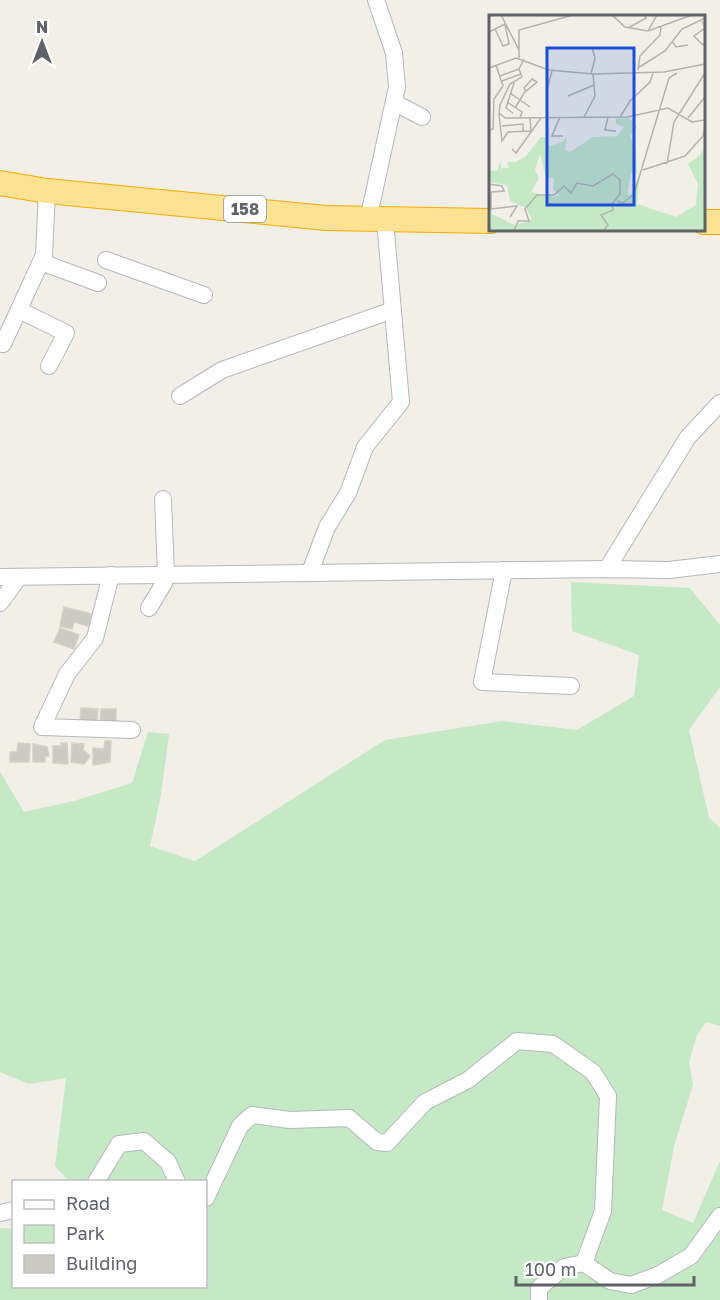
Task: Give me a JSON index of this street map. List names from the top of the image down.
{
  "streets": {
    "highway": ["158"]
  },
  "legend": ["Road", "Park", "Building"],
  "scale_bar": "100 m",
  "north": "top"
}
